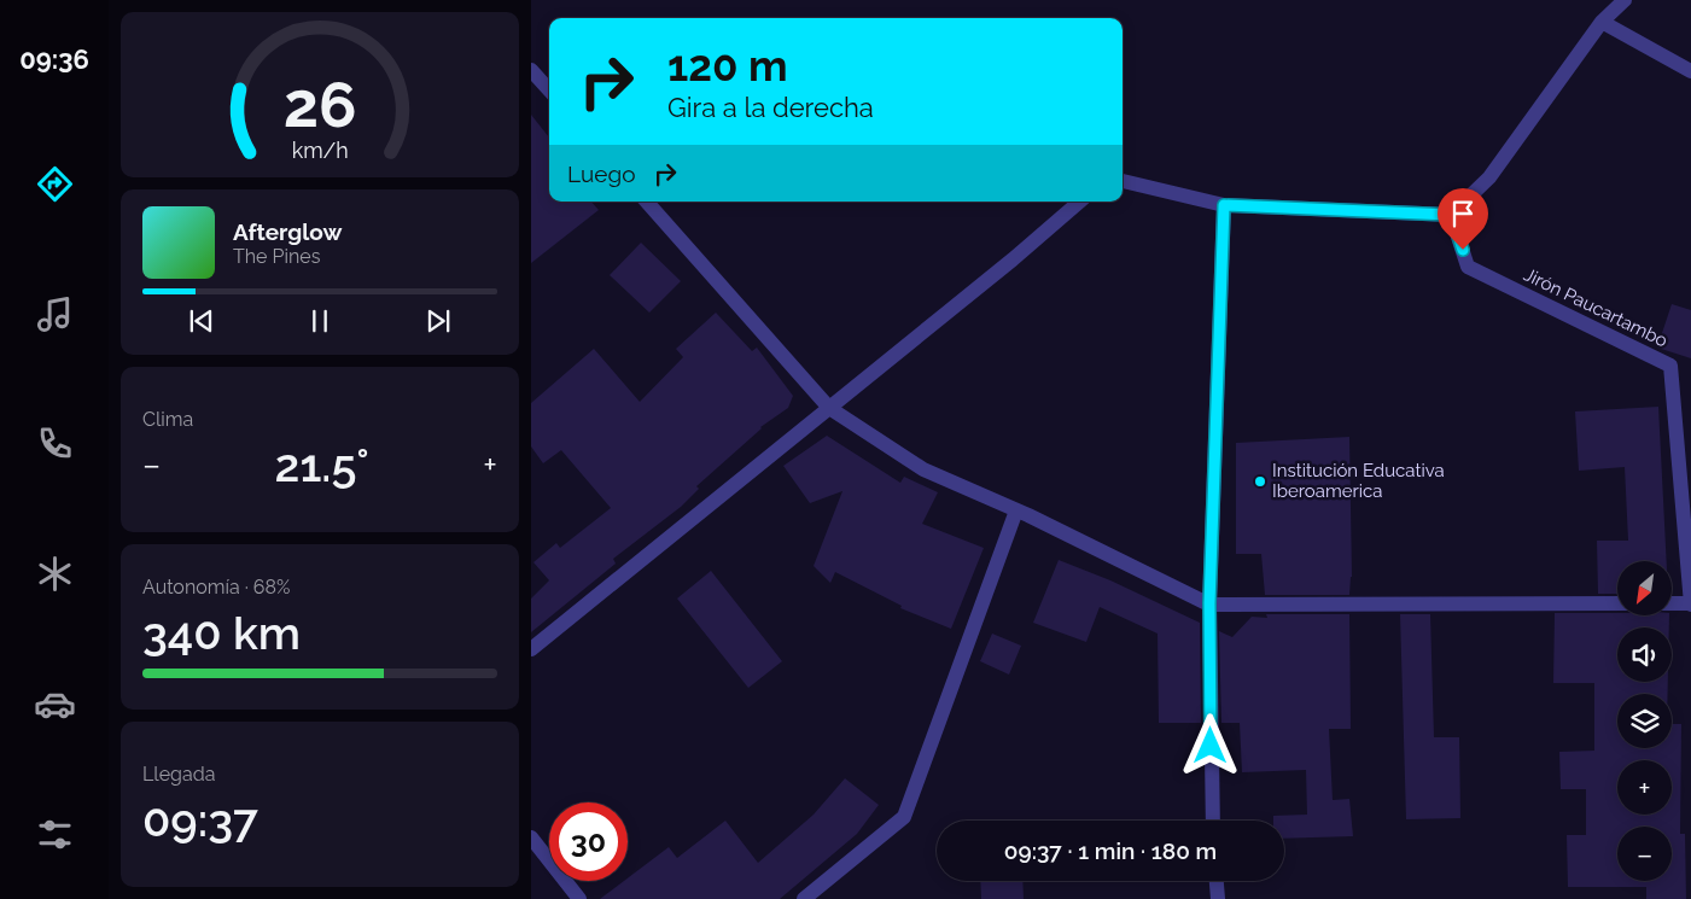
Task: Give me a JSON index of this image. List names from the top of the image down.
{
  "streets": {
    "street": ["Jirón Paucartambo"]
  },
  "places": ["Institución Educativa Iberoamerica"],
  "north": "bottom left",
  "page": {
    "tabs": "09:36",
    "turn": ["120 m", "Gira a la derecha"],
    "then": "Luego",
    "song": ["Afterglow", "The Pines"],
    "tile": [
      "Clima",
      ["Autonomía · 68%", "340 km"],
      ["Llegada", "09:37"]
    ],
    "heat": ["−", "21.5°", "+"],
    "map_buttons": ["+", "−"],
    "limit": "30",
    "trip": "09:37 · 1 min · 180 m",
    "gauge": ["26", "km/h"]
  }
}
